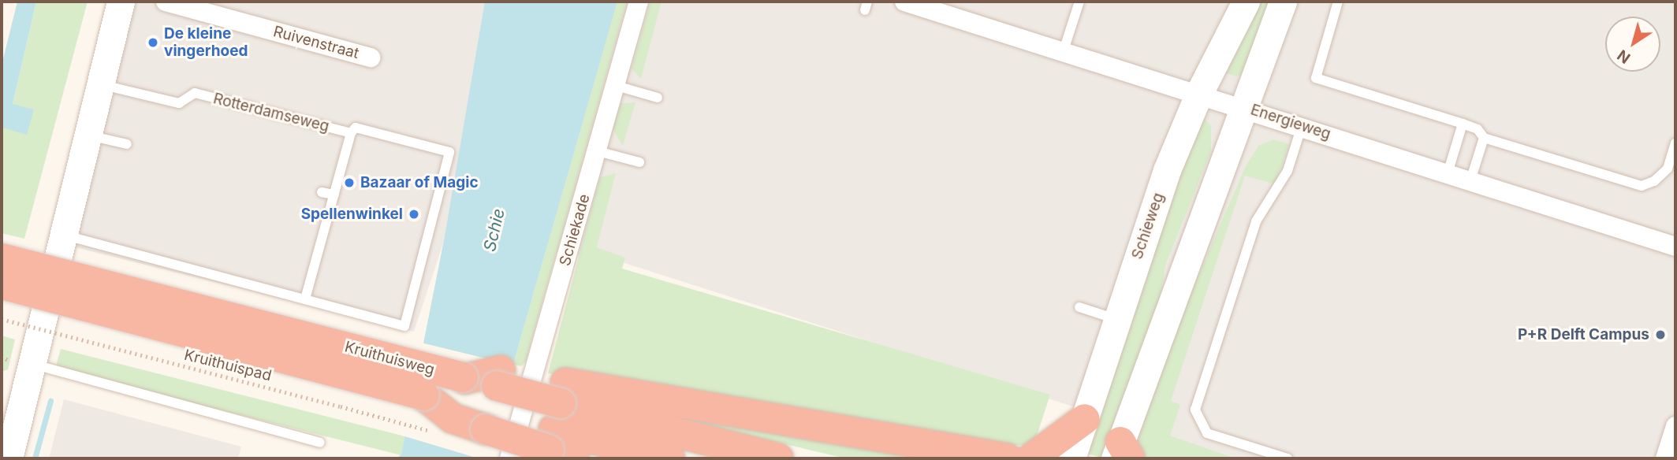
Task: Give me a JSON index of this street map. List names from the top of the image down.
{
  "streets": {
    "highway": ["Kruithuisweg"],
    "street": [
      "Ruivenstraat",
      "Energieweg",
      "Schieweg",
      "Schiekade"
    ],
    "lane": ["Rotterdamseweg"],
    "path": ["Kruithuispad"]
  },
  "crossings": [
    ["Energieweg", "Schieweg"]
  ],
  "water": ["Schie"],
  "places": [
    "De kleine vingerhoed",
    "Bazaar of Magic",
    "Spellenwinkel",
    "P+R Delft Campus"
  ],
  "north": "bottom left"
}
